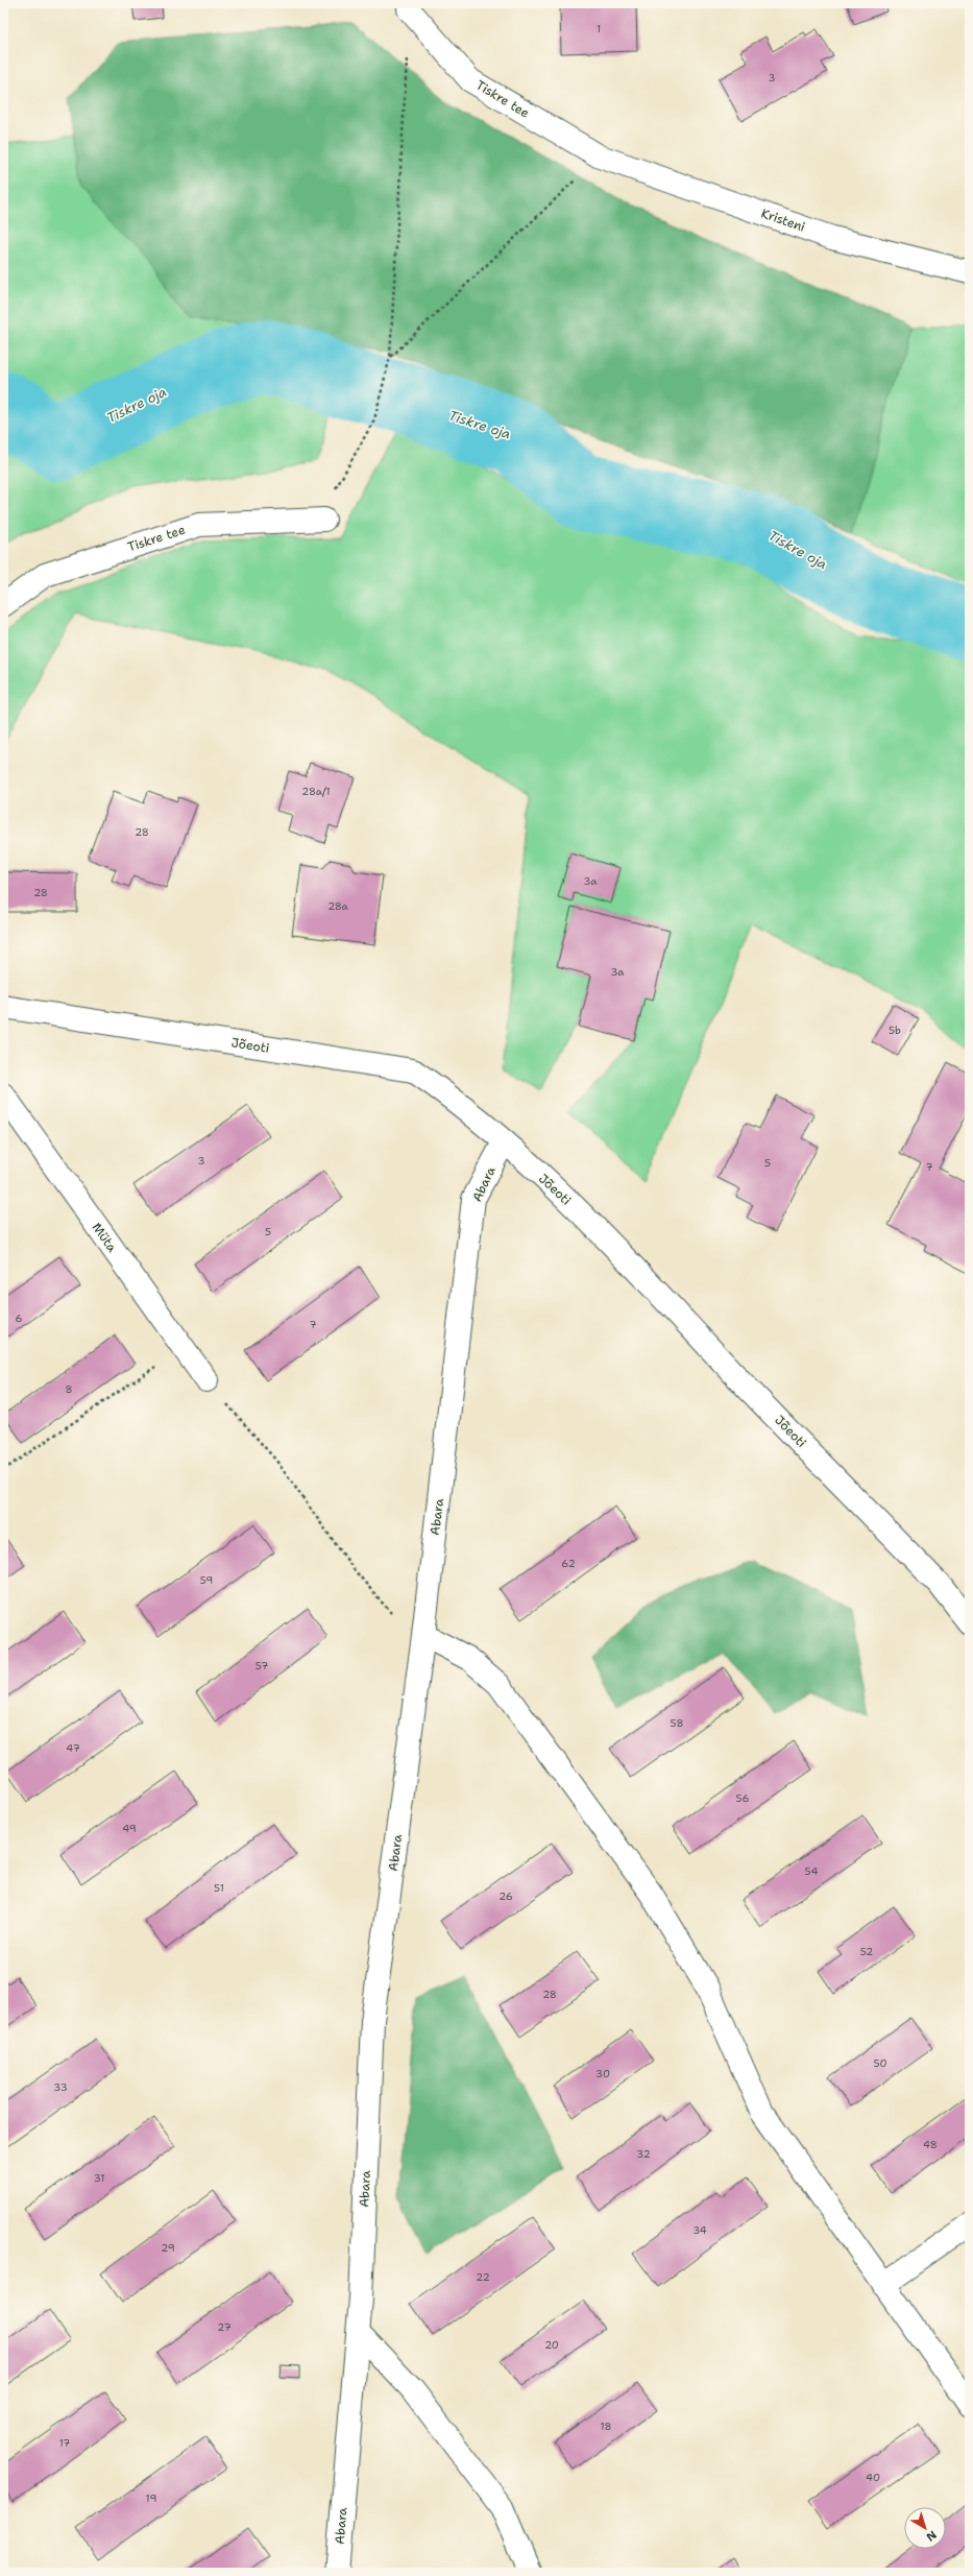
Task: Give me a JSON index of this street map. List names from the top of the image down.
{
  "streets": {
    "street": [
      "Tiskre tee",
      "Kristeni",
      "Jõeoti",
      "Abara",
      "Müta"
    ]
  },
  "crossings": [
    ["Tiskre tee", "Kristeni"],
    ["Jõeoti", "Abara"]
  ],
  "water": ["Tiskre oja"],
  "house_numbers": [
    "1",
    "3",
    "28a/1",
    "28",
    "3a",
    "28",
    "28a",
    "3a",
    "5b",
    "3",
    "5",
    "7",
    "5",
    "6",
    "7",
    "8",
    "62",
    "59",
    "57",
    "58",
    "47",
    "56",
    "49",
    "54",
    "51",
    "26",
    "52",
    "28",
    "50",
    "30",
    "33",
    "48",
    "32",
    "31",
    "34",
    "29",
    "22",
    "27",
    "20",
    "18",
    "17",
    "40",
    "19"
  ],
  "north": "bottom right"
}
